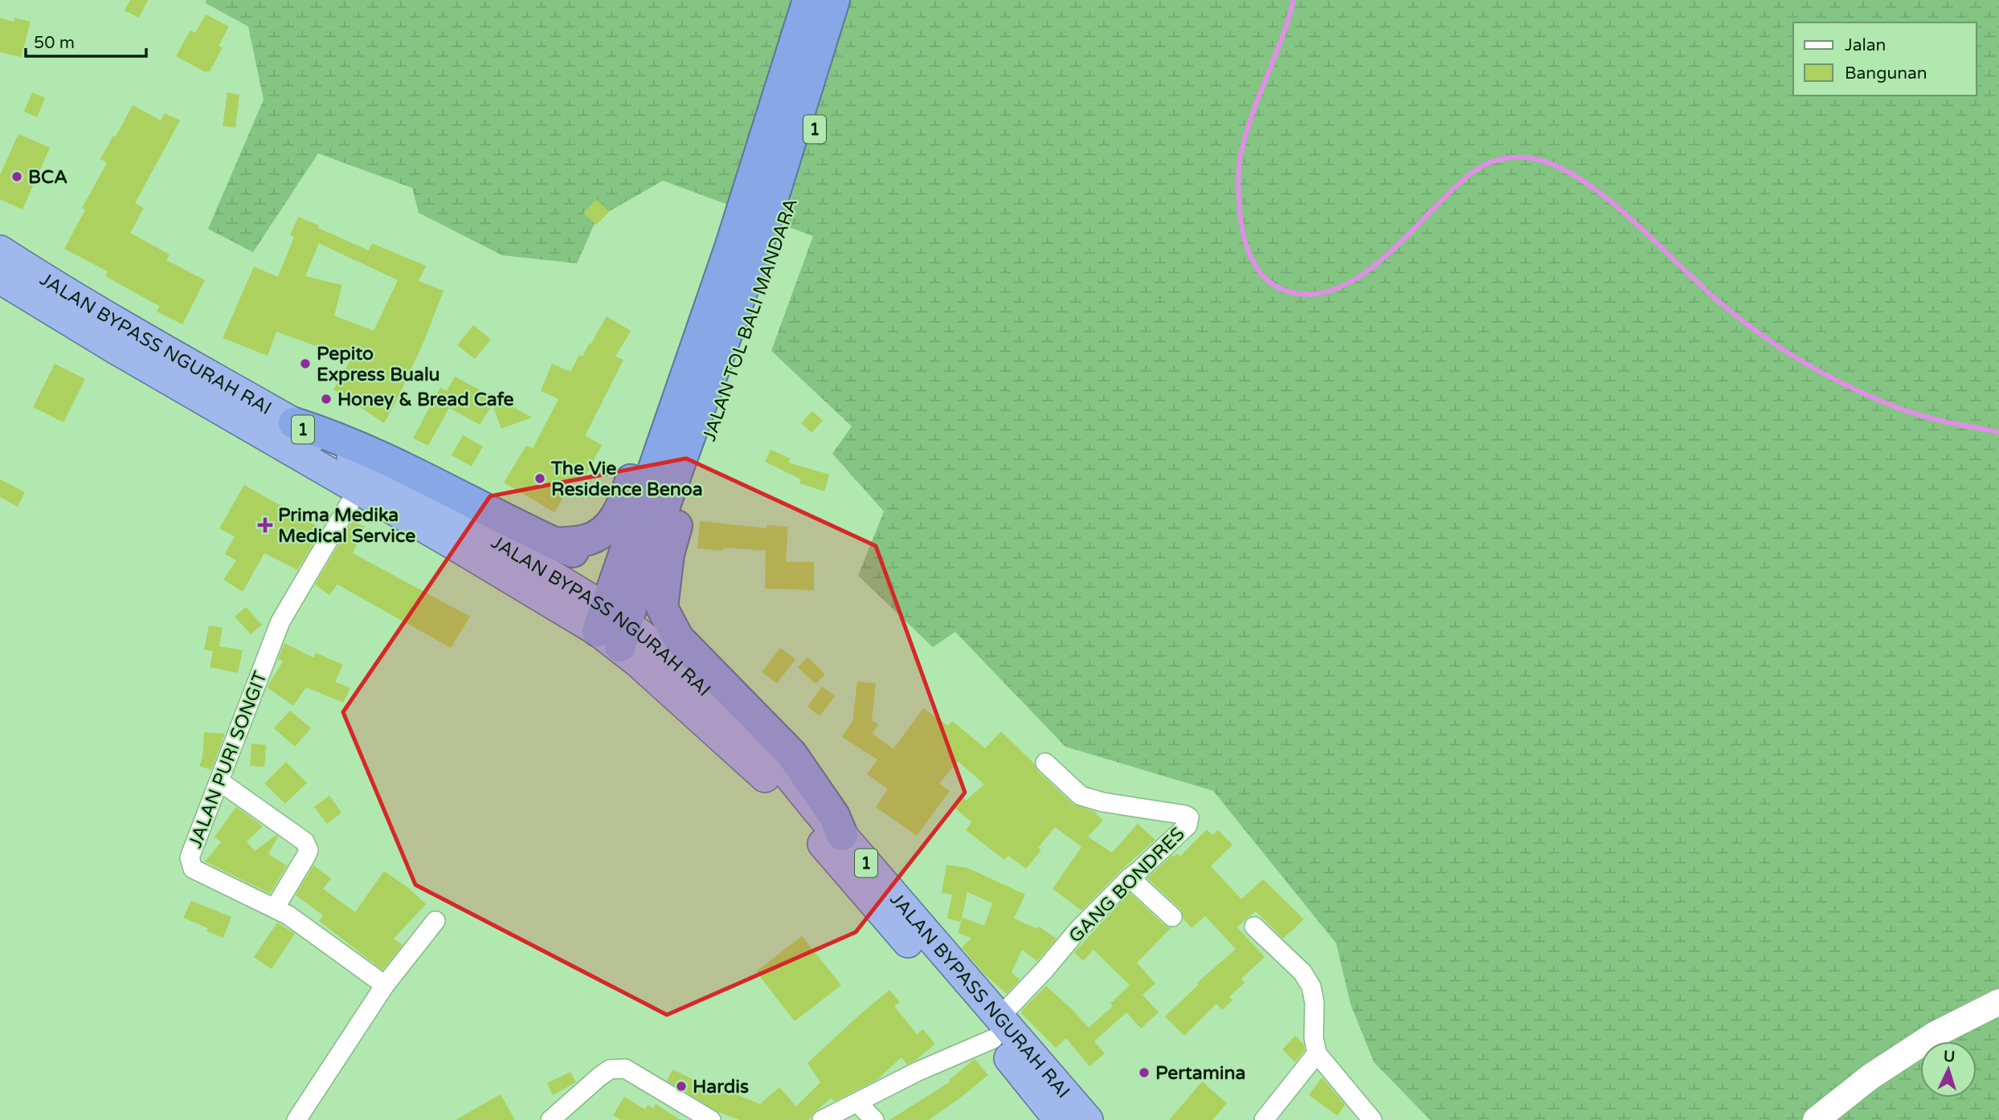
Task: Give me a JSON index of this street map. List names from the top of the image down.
{
  "streets": {
    "highway": ["1", "JALAN TOL BALI MANDARA", "JALAN BYPASS NGURAH RAI"],
    "street": ["JALAN PURI SONGIT", "GANG BONDRES"]
  },
  "crossings": [
    ["1", "JALAN TOL BALI MANDARA"],
    ["JALAN TOL BALI MANDARA", "JALAN BYPASS NGURAH RAI"],
    ["JALAN BYPASS NGURAH RAI", "JALAN PURI SONGIT"],
    ["JALAN BYPASS NGURAH RAI", "GANG BONDRES"]
  ],
  "places": {
    "other": [
      "BCA",
      "Pepito Express Bualu",
      "Honey & Bread Cafe",
      "The Vie Residence Benoa",
      "Pertamina",
      "Hardis"
    ],
    "health": ["Prima Medika Medical Service"]
  },
  "legend": ["Jalan", "Bangunan"],
  "scale_bar": "50 m",
  "north": "top"
}
